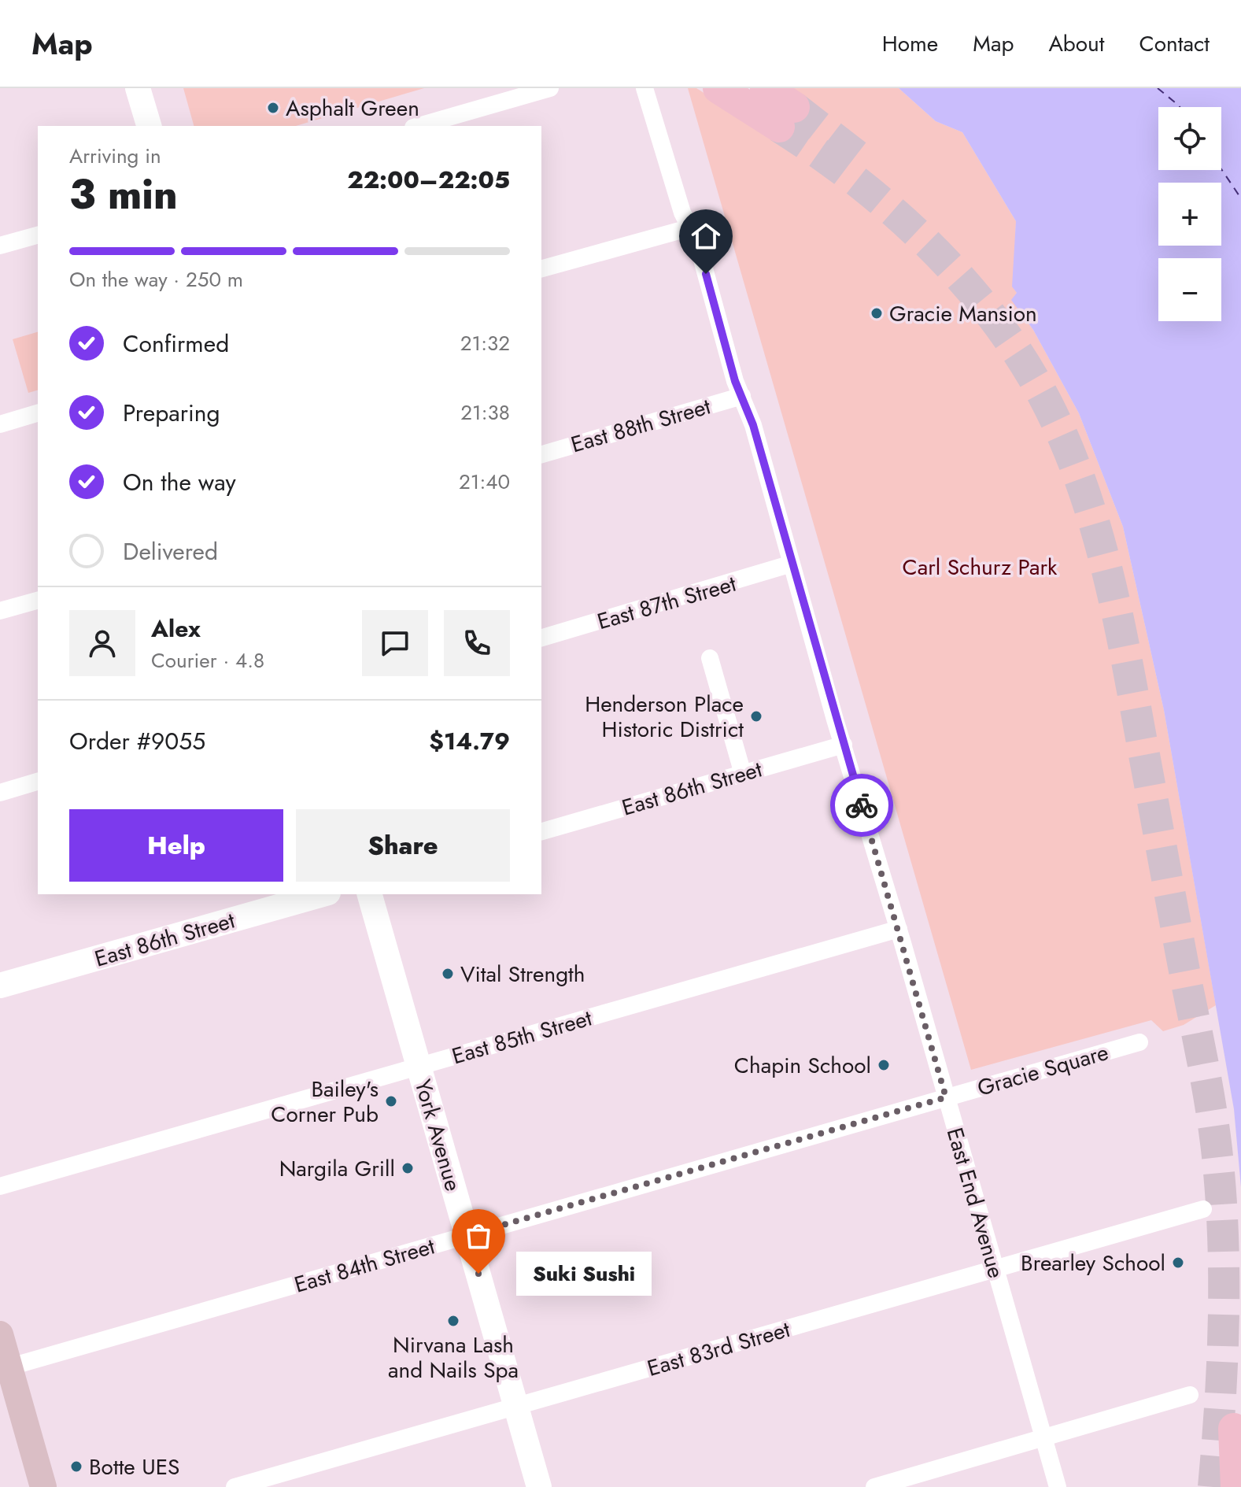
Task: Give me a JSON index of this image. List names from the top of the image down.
{
  "streets": {
    "main road": ["East 86th Street", "York Avenue"],
    "street": [
      "East 88th Street",
      "East 87th Street",
      "East 85th Street",
      "Gracie Square",
      "East End Avenue",
      "East 84th Street",
      "East 83rd Street"
    ]
  },
  "crossings": [
    ["East 88th Street", "East End Avenue"],
    ["East 87th Street", "East End Avenue"],
    ["East 86th Street", "East End Avenue"],
    ["East 85th Street", "York Avenue"],
    ["East 85th Street", "East End Avenue"],
    ["Gracie Square", "East End Avenue"],
    ["Gracie Square", "East 84th Street"],
    ["York Avenue", "East 84th Street"],
    ["York Avenue", "East 83rd Street"],
    ["East End Avenue", "East 84th Street"],
    ["East End Avenue", "East 83rd Street"]
  ],
  "parks": ["Carl Schurz Park"],
  "places": [
    "Asphalt Green",
    "Gracie Mansion",
    "Henderson Place Historic District",
    "Vital Strength",
    "Chapin School",
    "Bailey's Corner Pub",
    "Nargila Grill",
    "Brearley School",
    "Suki Sushi",
    "Nirvana Lash and Nails Spa",
    "Botte UES"
  ],
  "page": {
    "header": "Map",
    "nav": [
      "Home",
      "Map",
      "About",
      "Contact"
    ],
    "map_buttons": ["+", "−"],
    "heading": ["3 min", "Arriving in", "22:00–22:05"],
    "panel": [
      "Alex",
      "Courier · 4.8",
      "Order #9055",
      "$14.79"
    ],
    "bar": "On the way · 250 m",
    "list": [
      ["Confirmed", "21:32"],
      ["Preparing", "21:38"],
      ["On the way", "21:40"],
      "Delivered"
    ],
    "buttons": ["Help", "Share"],
    "bubble": "Suki Sushi"
  }
}
